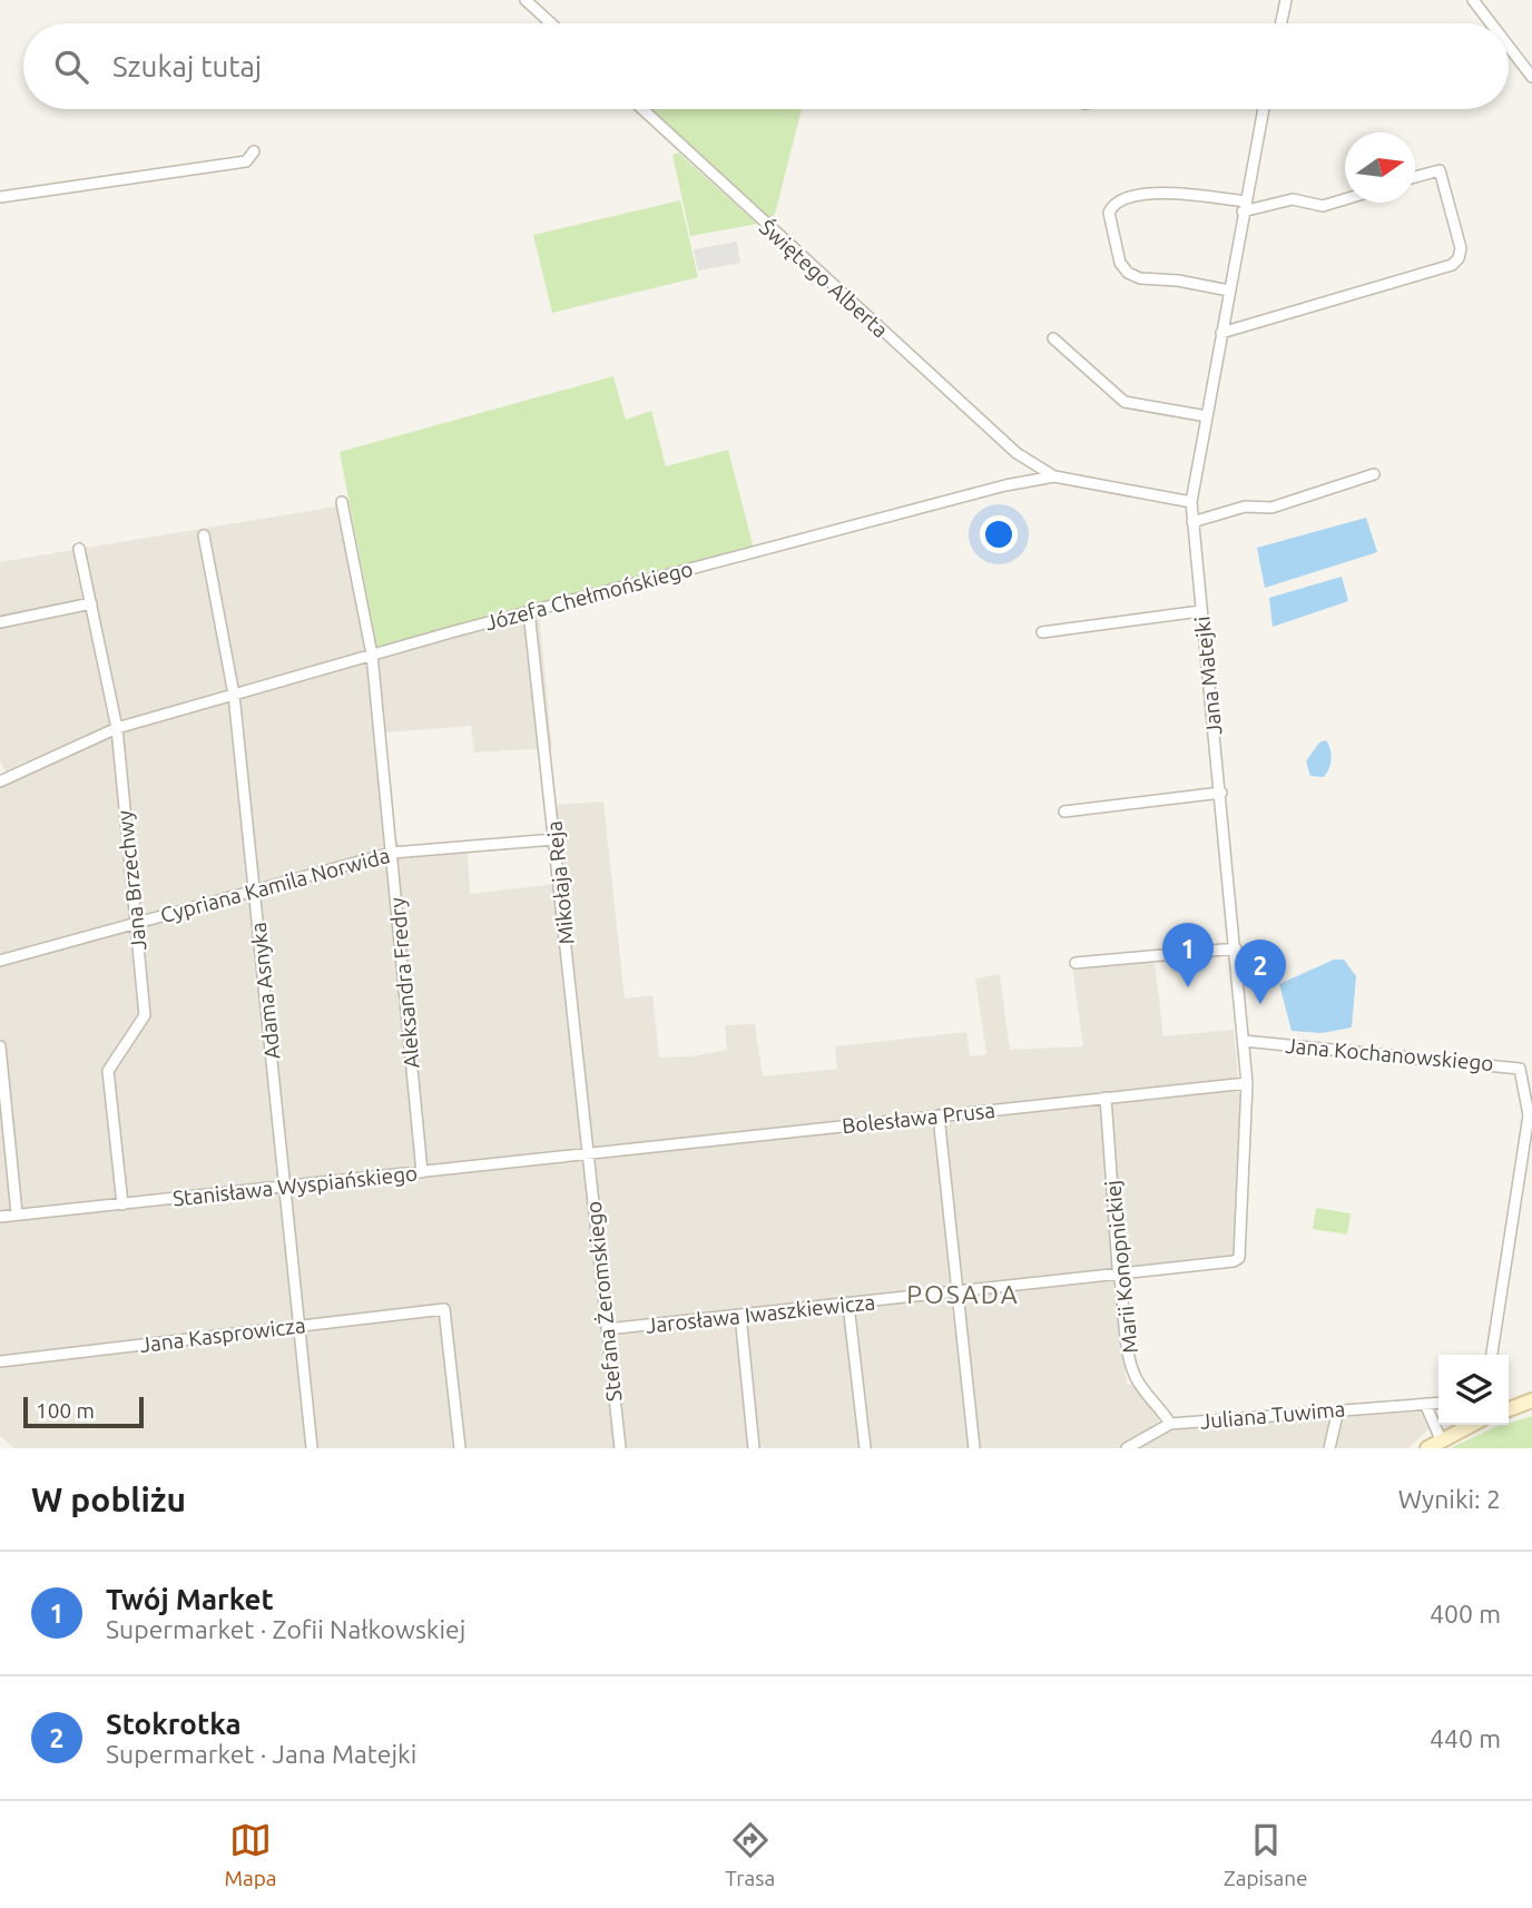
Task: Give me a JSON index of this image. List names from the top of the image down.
{
  "streets": {
    "street": [
      "Świętego Alberta",
      "Józefa Chełmońskiego",
      "Jana Matejki",
      "Jana Brzechwy",
      "Mikołaja Reja",
      "Cypriana Kamila Norwida",
      "Aleksandra Fredry",
      "Adama Asnyka",
      "Jana Kochanowskiego",
      "Bolesława Prusa",
      "Stanisława Wyspiańskiego",
      "Marii Konopnickiej",
      "Stefana Żeromskiego",
      "Jarosława Iwaszkiewicza",
      "Jana Kasprowicza",
      "Juliana Tuwima"
    ]
  },
  "crossings": [
    ["Świętego Alberta", "Józefa Chełmońskiego"],
    ["Józefa Chełmońskiego", "Jana Matejki"],
    ["Józefa Chełmońskiego", "Jana Brzechwy"],
    ["Józefa Chełmońskiego", "Mikołaja Reja"],
    ["Józefa Chełmońskiego", "Aleksandra Fredry"],
    ["Józefa Chełmońskiego", "Adama Asnyka"],
    ["Jana Matejki", "Jana Kochanowskiego"],
    ["Jana Matejki", "Bolesława Prusa"],
    ["Jana Matejki", "Jarosława Iwaszkiewicza"],
    ["Jana Brzechwy", "Cypriana Kamila Norwida"],
    ["Jana Brzechwy", "Stanisława Wyspiańskiego"],
    ["Mikołaja Reja", "Cypriana Kamila Norwida"],
    ["Mikołaja Reja", "Bolesława Prusa"],
    ["Mikołaja Reja", "Stanisława Wyspiańskiego"],
    ["Mikołaja Reja", "Stefana Żeromskiego"],
    ["Cypriana Kamila Norwida", "Aleksandra Fredry"],
    ["Cypriana Kamila Norwida", "Adama Asnyka"],
    ["Aleksandra Fredry", "Stanisława Wyspiańskiego"],
    ["Adama Asnyka", "Stanisława Wyspiańskiego"],
    ["Adama Asnyka", "Jana Kasprowicza"],
    ["Bolesława Prusa", "Stanisława Wyspiańskiego"],
    ["Bolesława Prusa", "Marii Konopnickiej"],
    ["Bolesława Prusa", "Stefana Żeromskiego"],
    ["Stanisława Wyspiańskiego", "Stefana Żeromskiego"],
    ["Marii Konopnickiej", "Jarosława Iwaszkiewicza"],
    ["Marii Konopnickiej", "Juliana Tuwima"],
    ["Stefana Żeromskiego", "Jarosława Iwaszkiewicza"]
  ],
  "districts": ["POSADA"],
  "scale_bar": "100 m",
  "north": "right",
  "page": {
    "search": "Szukaj tutaj",
    "pins": ["1", "2"],
    "scale": "100 m",
    "heading": ["W pobliżu", "Wyniki: 2"],
    "list": [
      {
        "mark": "1",
        "name": "Twój Market",
        "note": "Supermarket · Zofii Nałkowskiej",
        "value": "400 m"
      },
      {
        "mark": "2",
        "name": "Stokrotka",
        "note": "Supermarket · Jana Matejki",
        "value": "440 m"
      }
    ],
    "nav": ["Mapa", "Trasa", "Zapisane"]
  }
}
